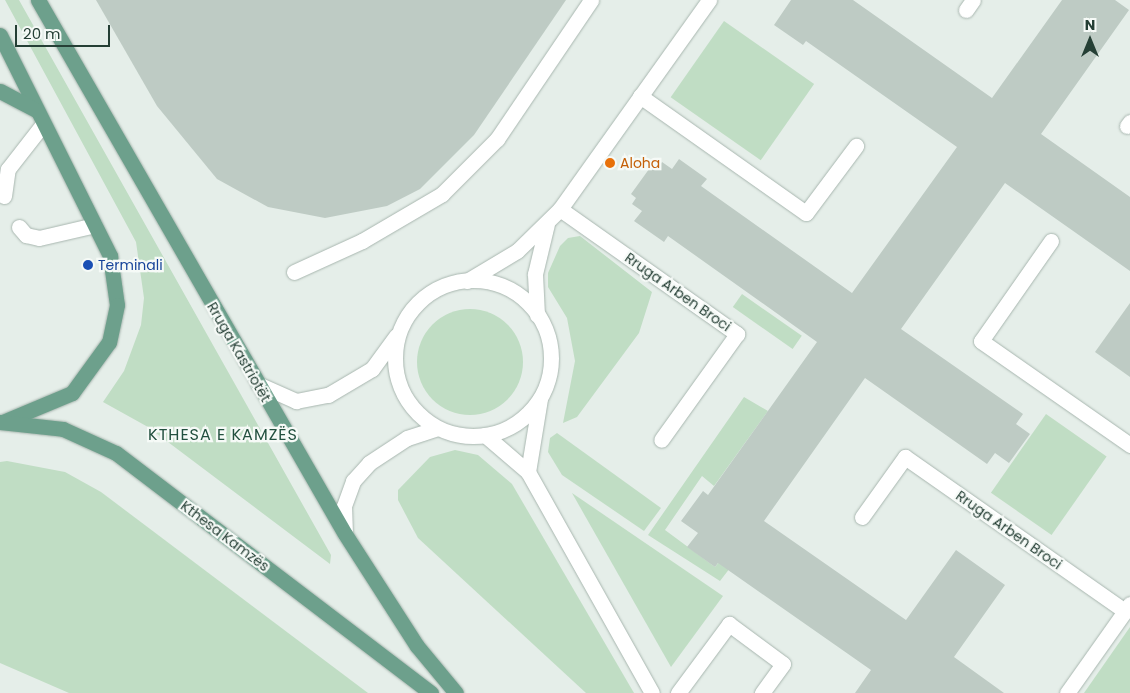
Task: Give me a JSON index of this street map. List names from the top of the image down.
{
  "streets": {
    "main road": ["Rruga Kastriotët", "Kthesa Kamzës"],
    "street": ["Rruga Arben Broci"]
  },
  "districts": ["KTHESA E KAMZËS"],
  "places": ["Aloha", "Terminali"],
  "scale_bar": "20 m",
  "north": "top"
}
